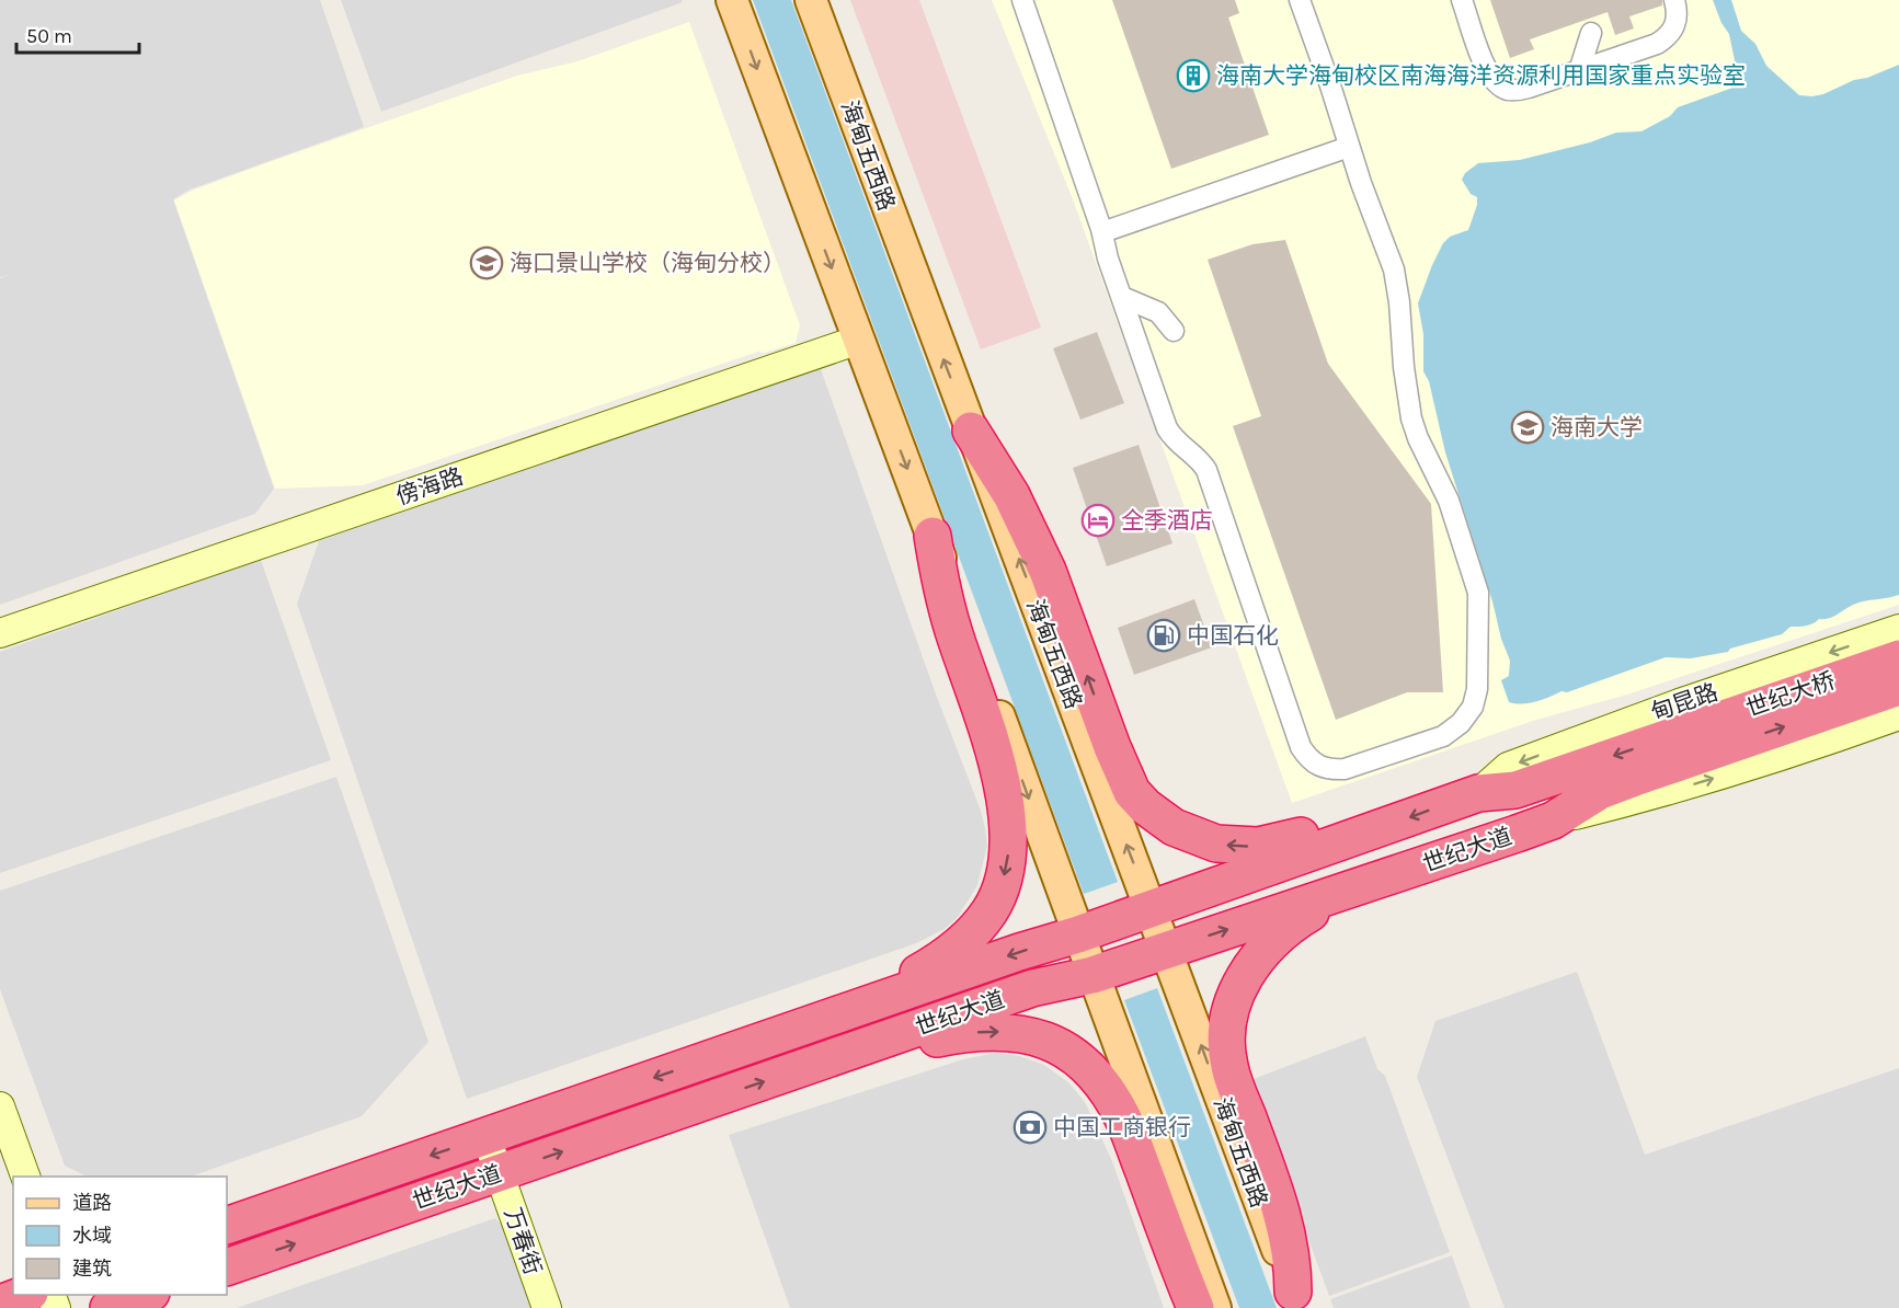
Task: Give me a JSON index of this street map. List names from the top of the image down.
{
  "streets": {
    "highway": ["世纪大桥", "世纪大道"],
    "main road": ["海甸五西路"],
    "street": ["傍海路", "甸昆路", "万春街"]
  },
  "crossings": [
    ["海甸五西路", "世纪大道"],
    ["世纪大桥", "世纪大道"],
    ["甸昆路", "世纪大道"],
    ["世纪大道", "万春街"]
  ],
  "places": {
    "building": ["海南大学海甸校区南海海洋资源利用国家重点实验室"],
    "school or university": ["海口景山学校（海甸分校）", "海南大学"],
    "hotel": ["全季酒店"],
    "fuel station": ["中国石化"],
    "bank": ["中国工商银行"]
  },
  "legend": ["道路", "水域", "建筑"],
  "scale_bar": "50 m"
}
